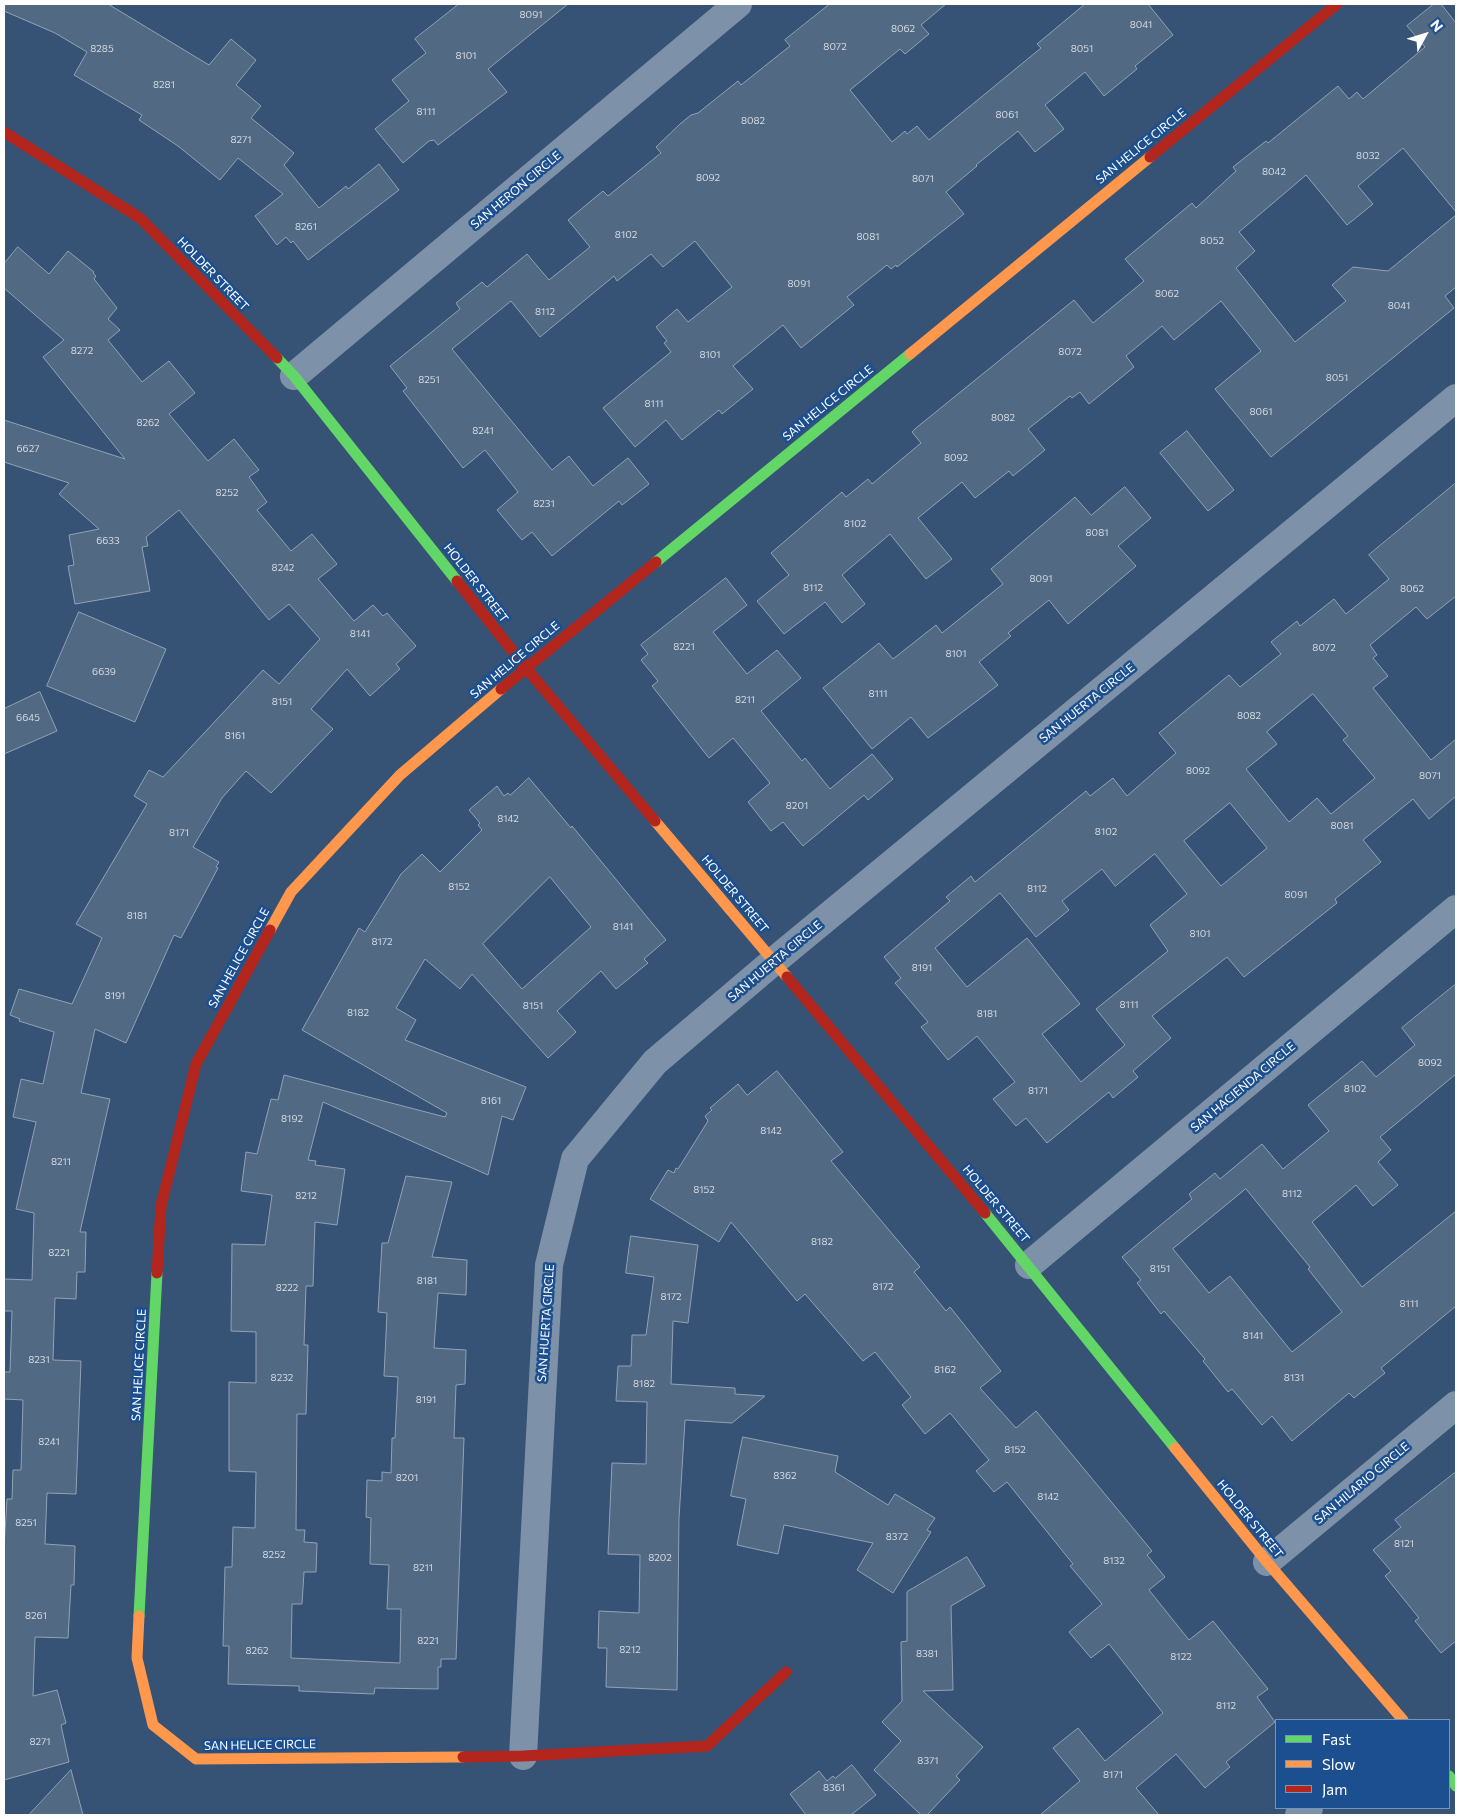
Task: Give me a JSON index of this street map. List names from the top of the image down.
{
  "streets": {
    "street": [
      "SAN HELICE CIRCLE",
      "SAN HERON CIRCLE",
      "HOLDER STREET",
      "SAN HUERTA CIRCLE",
      "SAN HACIENDA CIRCLE",
      "SAN HILARIO CIRCLE"
    ]
  },
  "crossings": [
    ["SAN HELICE CIRCLE", "HOLDER STREET"],
    ["SAN HELICE CIRCLE", "SAN HUERTA CIRCLE"],
    ["SAN HERON CIRCLE", "HOLDER STREET"],
    ["HOLDER STREET", "SAN HUERTA CIRCLE"],
    ["HOLDER STREET", "SAN HACIENDA CIRCLE"],
    ["HOLDER STREET", "SAN HILARIO CIRCLE"]
  ],
  "house_numbers": [
    "8091",
    "8041",
    "8062",
    "8072",
    "8285",
    "8051",
    "8101",
    "8281",
    "8111",
    "8061",
    "8082",
    "8271",
    "8032",
    "8042",
    "8092",
    "8071",
    "8261",
    "8102",
    "8081",
    "8052",
    "8091",
    "8062",
    "8041",
    "8112",
    "8272",
    "8072",
    "8101",
    "8051",
    "8251",
    "8111",
    "8061",
    "8082",
    "8262",
    "8241",
    "6627",
    "8092",
    "8252",
    "8231",
    "8102",
    "8081",
    "6633",
    "8242",
    "8091",
    "8112",
    "8062",
    "8141",
    "8221",
    "8072",
    "8101",
    "6639",
    "8111",
    "8211",
    "8151",
    "8082",
    "6645",
    "8161",
    "8092",
    "8071",
    "8201",
    "8142",
    "8081",
    "8102",
    "8171",
    "8152",
    "8112",
    "8091",
    "8181",
    "8141",
    "8101",
    "8172",
    "8191",
    "8191",
    "8111",
    "8151",
    "8182",
    "8181",
    "8092",
    "8102",
    "8171",
    "8161",
    "8192",
    "8142",
    "8211",
    "8152",
    "8112",
    "8212",
    "8182",
    "8221",
    "8151",
    "8181",
    "8172",
    "8222",
    "8172",
    "8111",
    "8141",
    "8231",
    "8162",
    "8232",
    "8131",
    "8182",
    "8191",
    "8241",
    "8152",
    "8362",
    "8201",
    "8142",
    "8251",
    "8372",
    "8121",
    "8252",
    "8202",
    "8132",
    "8211",
    "8261",
    "8221",
    "8212",
    "8262",
    "8381",
    "8122",
    "8112",
    "8271",
    "8371",
    "8171",
    "8361"
  ],
  "legend": ["Fast", "Slow", "Jam"],
  "north": "top right"
}
